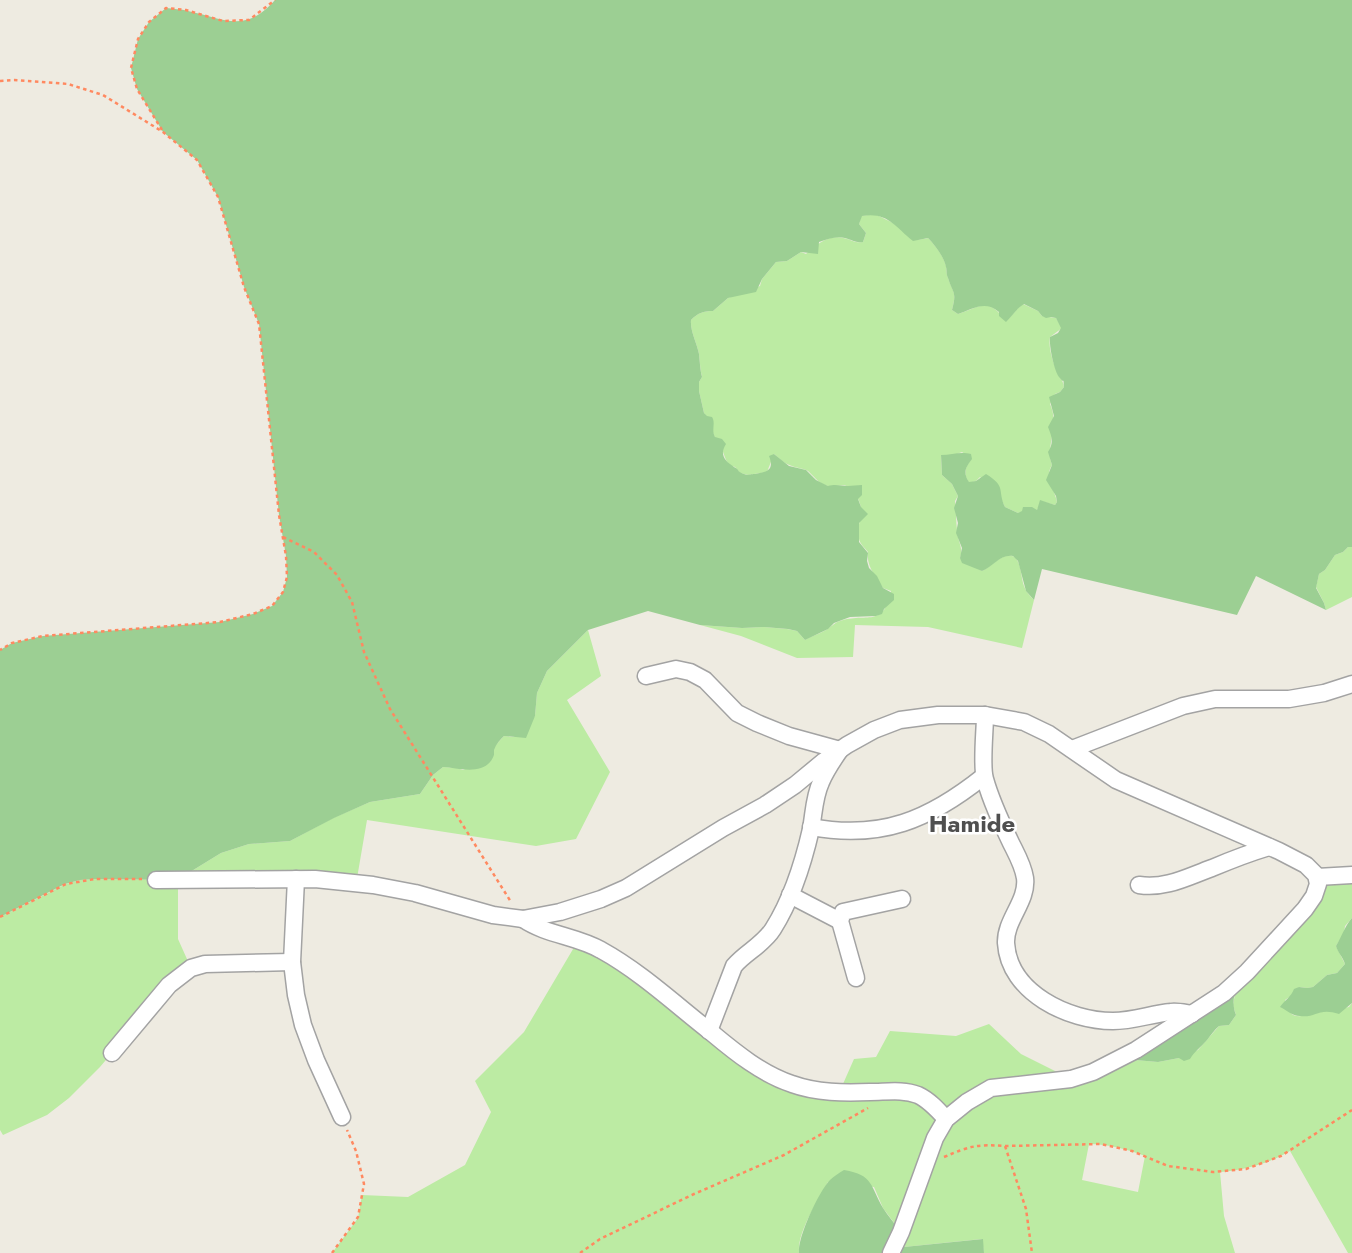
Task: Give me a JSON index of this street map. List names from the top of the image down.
{
  "districts": ["Hamide"]
}
